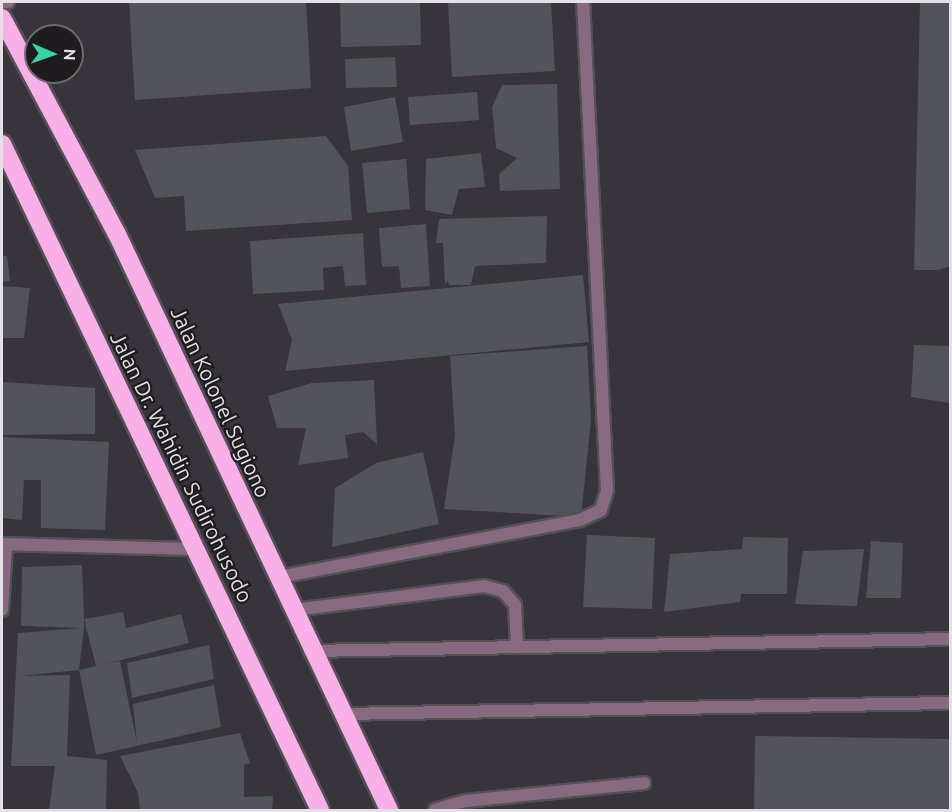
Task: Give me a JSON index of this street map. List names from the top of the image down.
{
  "streets": {
    "highway": ["Jalan Kolonel Sugiono", "Jalan Dr. Wahidin Sudirohusodo"]
  },
  "north": "right"
}
